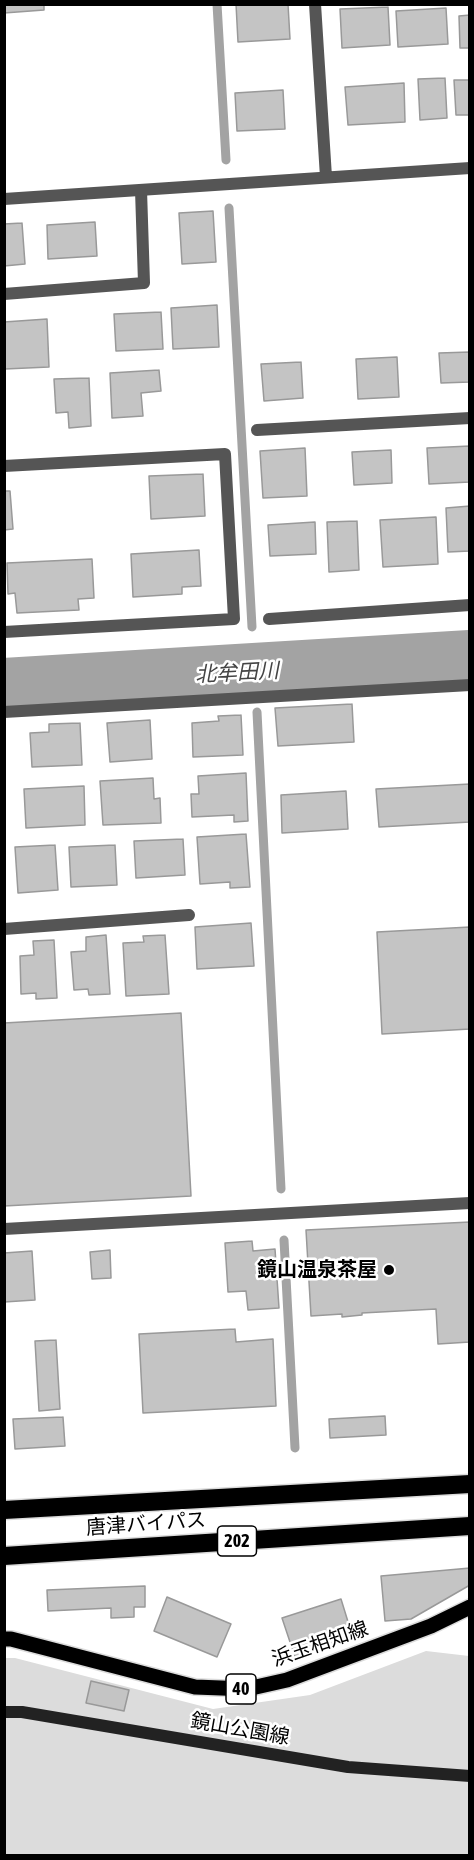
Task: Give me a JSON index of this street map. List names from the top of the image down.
{
  "streets": {
    "highway": ["唐津バイパス", "202"],
    "main road": ["浜玉相知線", "40", "鏡山公園線"]
  },
  "water": ["北牟田川"],
  "places": ["鏡山温泉茶屋"]
}
